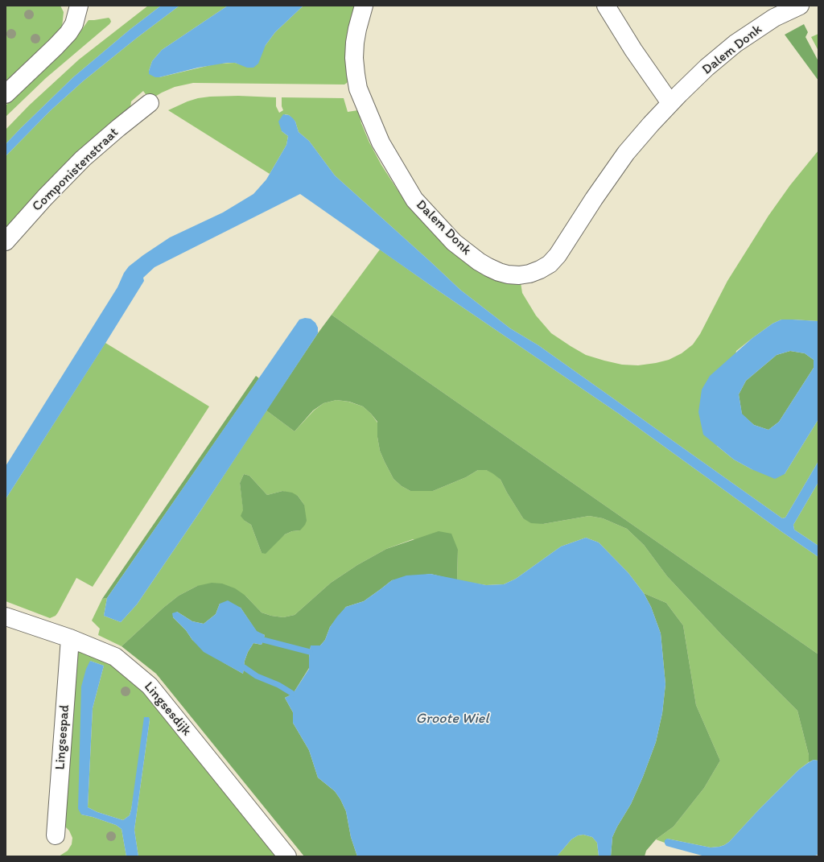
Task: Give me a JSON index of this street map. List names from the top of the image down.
{
  "streets": {
    "street": [
      "Dalem Donk",
      "Componistenstraat",
      "Lingsesdijk",
      "Lingsespad"
    ]
  },
  "crossings": [
    ["Lingsesdijk", "Lingsespad"]
  ],
  "water": ["Groote Wiel"]
}
